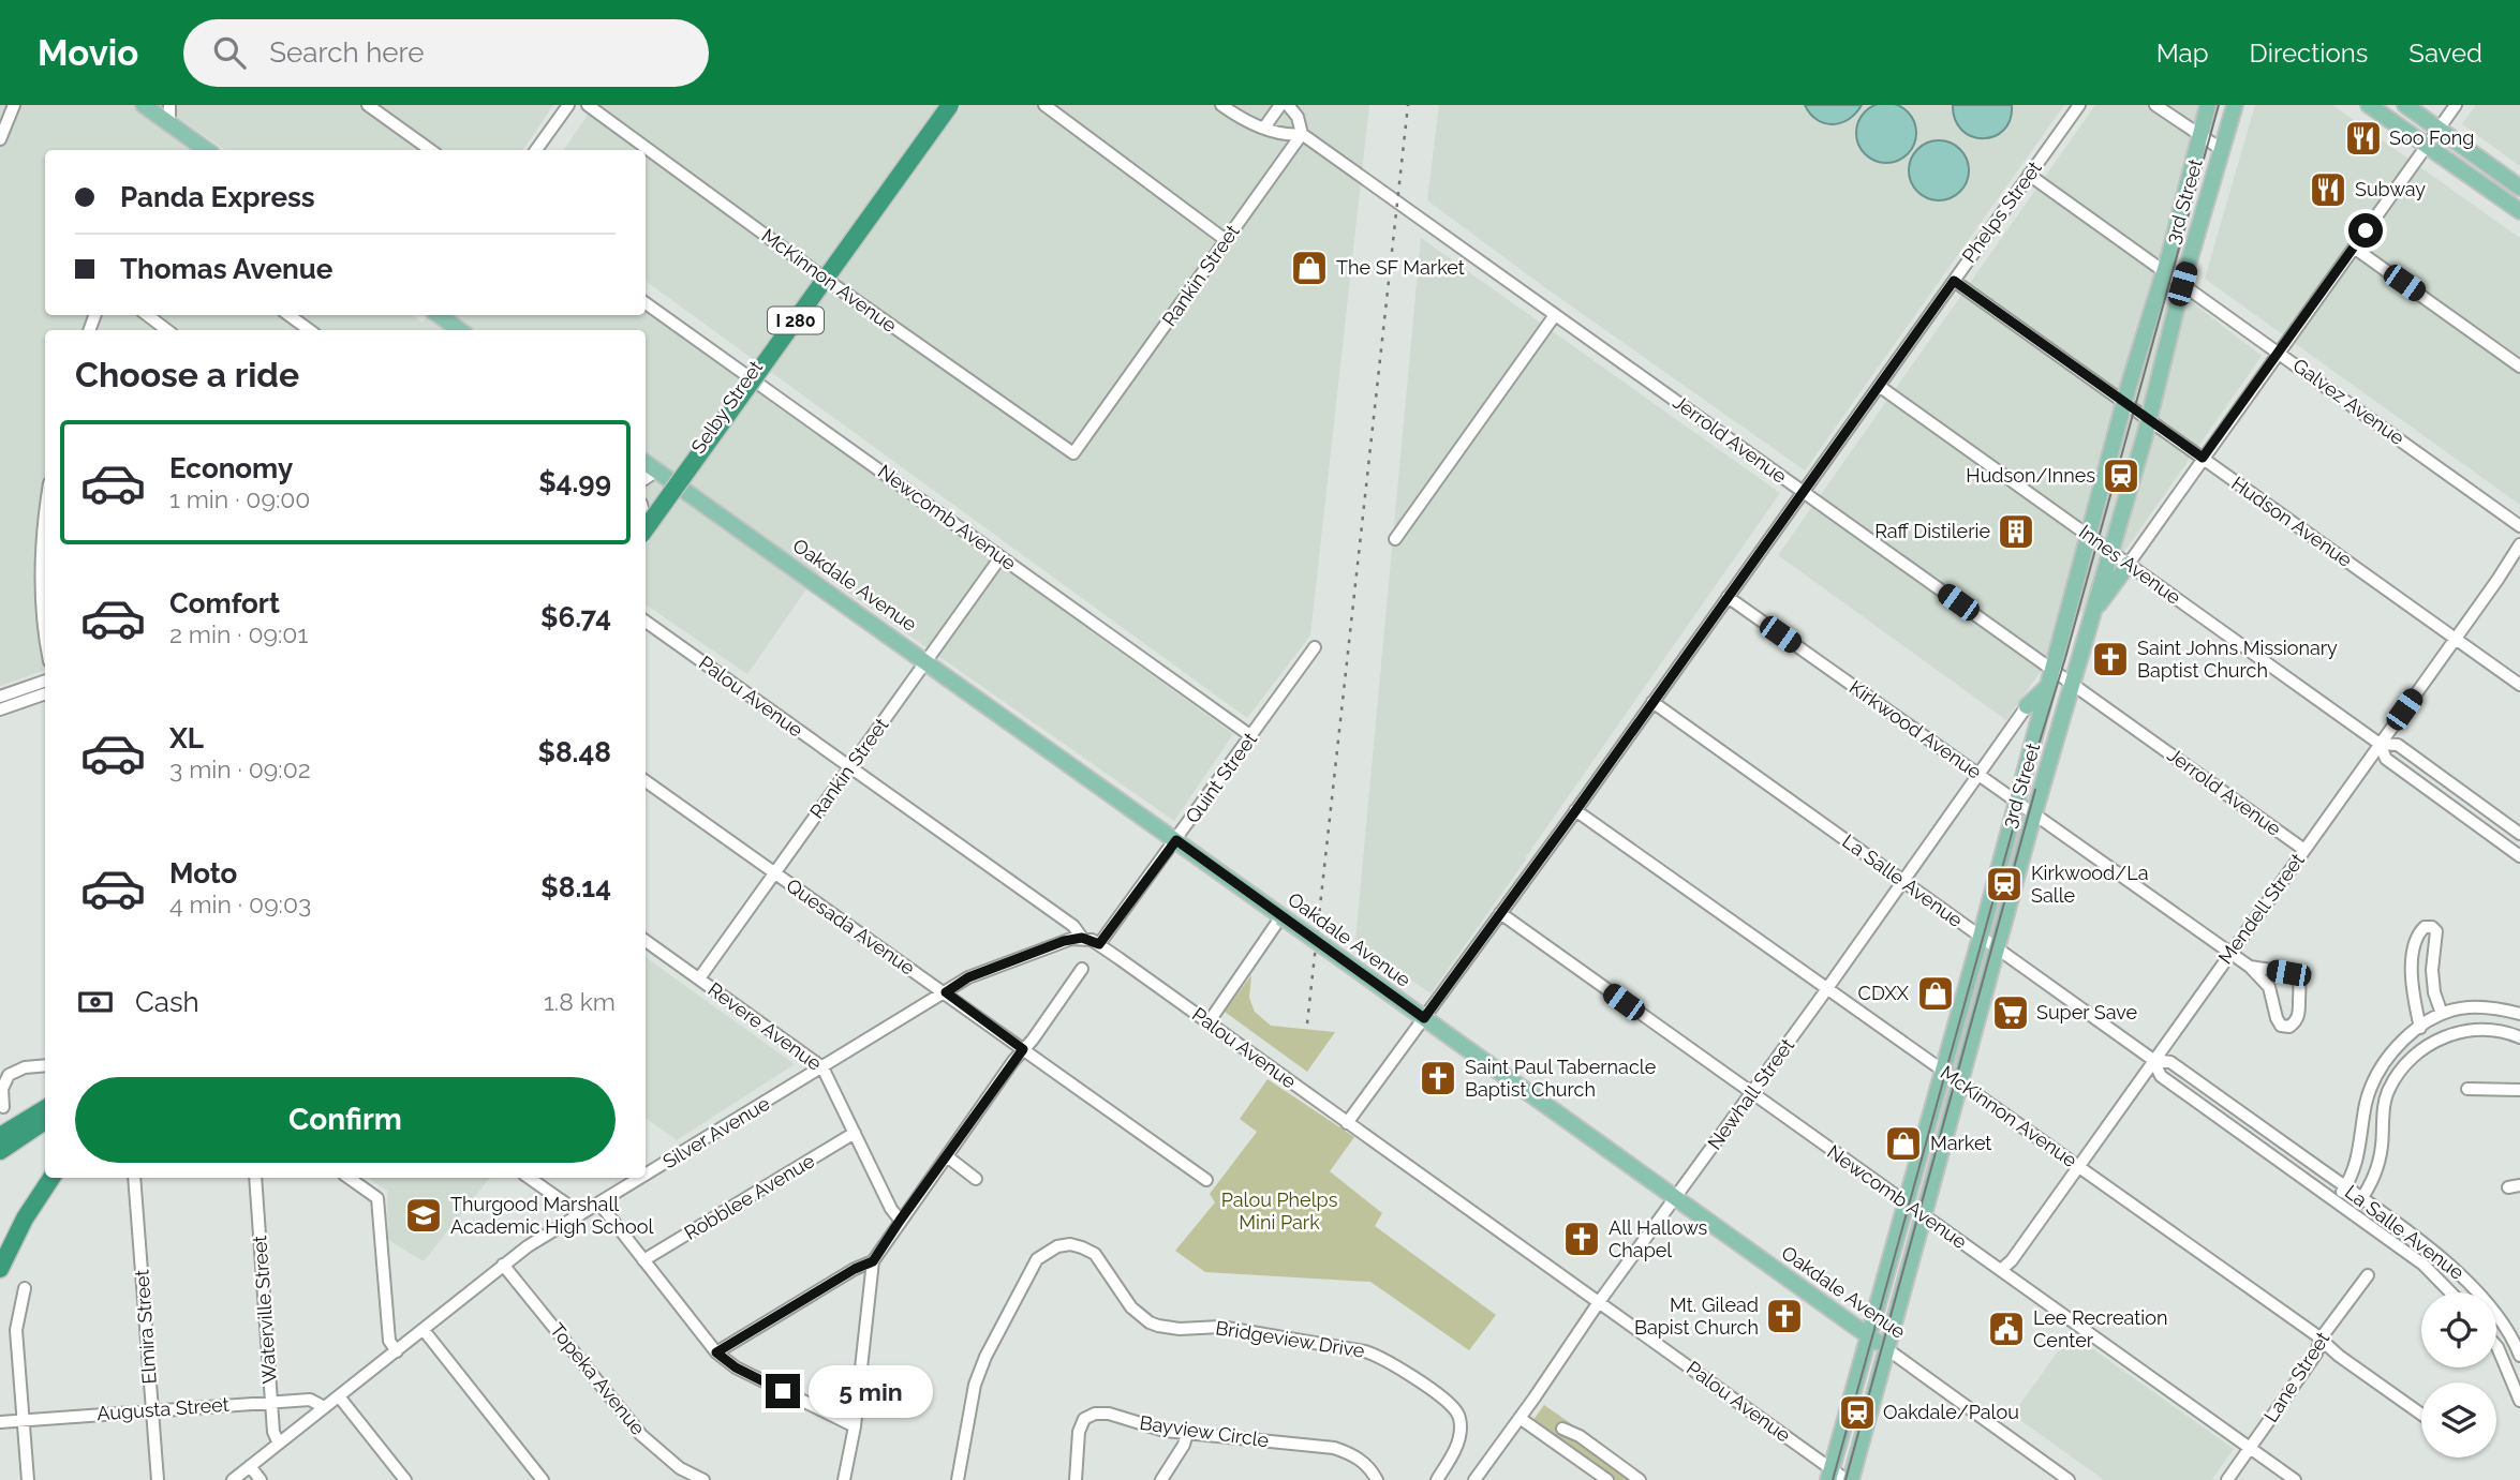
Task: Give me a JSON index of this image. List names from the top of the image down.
{
  "streets": {
    "highway": ["I 280"],
    "main road": ["3rd Street", "Oakdale Avenue"],
    "street": [
      "Phelps Street",
      "Rankin Street",
      "McKinnon Avenue",
      "Galvez Avenue",
      "Selby Street",
      "Jerrold Avenue",
      "Newcomb Avenue",
      "Hudson Avenue",
      "Innes Avenue",
      "Palou Avenue",
      "Kirkwood Avenue",
      "Quint Street",
      "La Salle Avenue",
      "Mendell Street",
      "Quesada Avenue",
      "Revere Avenue",
      "Newhall Street",
      "Silver Avenue",
      "Robblee Avenue",
      "Waterville Street",
      "Elmira Street",
      "Bridgeview Drive",
      "Lane Street",
      "Topeka Avenue",
      "Augusta Street",
      "Bayview Circle"
    ]
  },
  "crossings": [
    ["3rd Street", "McKinnon Avenue"],
    ["3rd Street", "Galvez Avenue"],
    ["3rd Street", "Jerrold Avenue"],
    ["3rd Street", "Newcomb Avenue"],
    ["3rd Street", "Hudson Avenue"],
    ["3rd Street", "Innes Avenue"],
    ["3rd Street", "Oakdale Avenue"],
    ["3rd Street", "Palou Avenue"],
    ["3rd Street", "Kirkwood Avenue"],
    ["3rd Street", "La Salle Avenue"],
    ["Phelps Street", "McKinnon Avenue"],
    ["Phelps Street", "Galvez Avenue"],
    ["Phelps Street", "Jerrold Avenue"],
    ["Phelps Street", "Newcomb Avenue"],
    ["Phelps Street", "Hudson Avenue"],
    ["Phelps Street", "Innes Avenue"],
    ["Phelps Street", "Oakdale Avenue"],
    ["Phelps Street", "Palou Avenue"],
    ["Phelps Street", "Kirkwood Avenue"],
    ["Phelps Street", "La Salle Avenue"],
    ["Rankin Street", "McKinnon Avenue"],
    ["Rankin Street", "Jerrold Avenue"],
    ["Rankin Street", "Newcomb Avenue"],
    ["Rankin Street", "Oakdale Avenue"],
    ["Rankin Street", "Palou Avenue"],
    ["Rankin Street", "Quesada Avenue"],
    ["Rankin Street", "Revere Avenue"],
    ["McKinnon Avenue", "Selby Street"],
    ["McKinnon Avenue", "Mendell Street"],
    ["McKinnon Avenue", "Newhall Street"],
    ["McKinnon Avenue", "Lane Street"],
    ["I 280", "Selby Street"],
    ["Selby Street", "Newcomb Avenue"],
    ["Selby Street", "Oakdale Avenue"],
    ["Jerrold Avenue", "Mendell Street"],
    ["Newcomb Avenue", "Quint Street"],
    ["Newcomb Avenue", "Mendell Street"],
    ["Newcomb Avenue", "Newhall Street"],
    ["Newcomb Avenue", "Lane Street"],
    ["Hudson Avenue", "Mendell Street"],
    ["Innes Avenue", "Mendell Street"],
    ["Oakdale Avenue", "Quint Street"],
    ["Oakdale Avenue", "Newhall Street"],
    ["Palou Avenue", "Quint Street"],
    ["Palou Avenue", "Newhall Street"],
    ["Palou Avenue", "Silver Avenue"],
    ["Kirkwood Avenue", "Mendell Street"],
    ["Kirkwood Avenue", "Newhall Street"],
    ["La Salle Avenue", "Mendell Street"],
    ["La Salle Avenue", "Newhall Street"],
    ["Quesada Avenue", "Silver Avenue"],
    ["Revere Avenue", "Silver Avenue"],
    ["Revere Avenue", "Robblee Avenue"],
    ["Silver Avenue", "Waterville Street"],
    ["Silver Avenue", "Topeka Avenue"],
    ["Silver Avenue", "Augusta Street"],
    ["Waterville Street", "Augusta Street"],
    ["Elmira Street", "Augusta Street"]
  ],
  "parks": ["Palou Phelps Mini Park"],
  "places": {
    "restaurant": ["Soo Fong", "Subway"],
    "shop": ["The SF Market", "CDXX", "Market"],
    "station": ["Hudson/Innes", "Kirkwood/La Salle", "Oakdale/Palou"],
    "building": ["Raff Distilerie"],
    "church": [
      "Saint Johns Missionary Baptist Church",
      "Saint Paul Tabernacle Baptist Church",
      "All Hallows Chapel",
      "Mt. Gilead Bapist Church"
    ],
    "supermarket": ["Super Save"],
    "school or university": ["Thurgood Marshall Academic High School"],
    "public building": ["Lee Recreation Center"]
  },
  "page": {
    "header": "Movio",
    "search": "Search here",
    "nav": ["Map", "Directions", "Saved"],
    "banner": ["Panda Express", "Thomas Avenue"],
    "heading": "Choose a ride",
    "list": [
      {
        "name": "Economy",
        "note": "1 min · 09:00",
        "value": "$4.99"
      },
      {
        "name": "Comfort",
        "note": "2 min · 09:01",
        "value": "$6.74"
      },
      {
        "name": "XL",
        "note": "3 min · 09:02",
        "value": "$8.48"
      },
      {
        "name": "Moto",
        "note": "4 min · 09:03",
        "value": "$8.14"
      }
    ],
    "pay": ["Cash", "1.8 km"],
    "buttons": "Confirm",
    "bubble": "5 min"
  }
}
